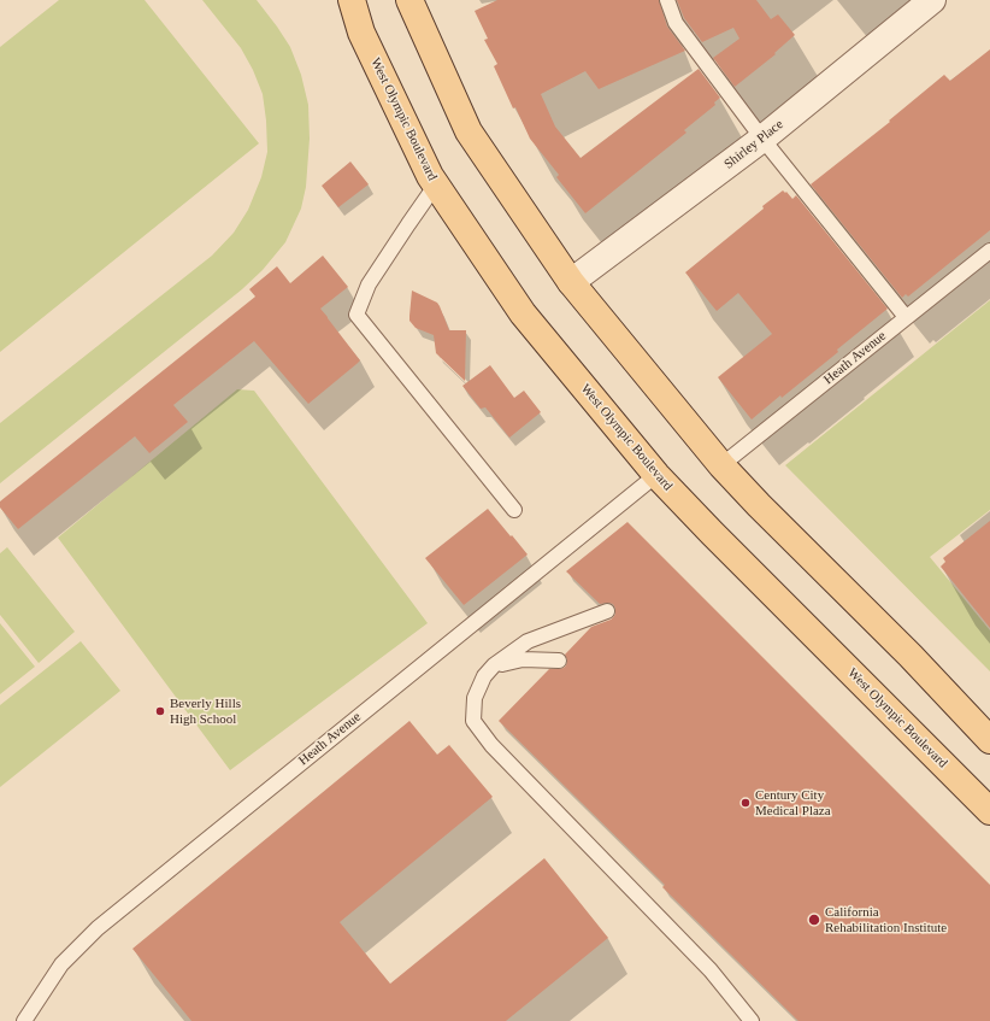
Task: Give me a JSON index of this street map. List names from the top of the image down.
{
  "streets": {
    "main road": ["West Olympic Boulevard"],
    "street": ["Shirley Place"],
    "lane": ["Heath Avenue"]
  },
  "crossings": [
    ["West Olympic Boulevard", "Heath Avenue"]
  ],
  "places": ["Beverly Hills High School", "Century City Medical Plaza", "California Rehabilitation Institute"]
}
